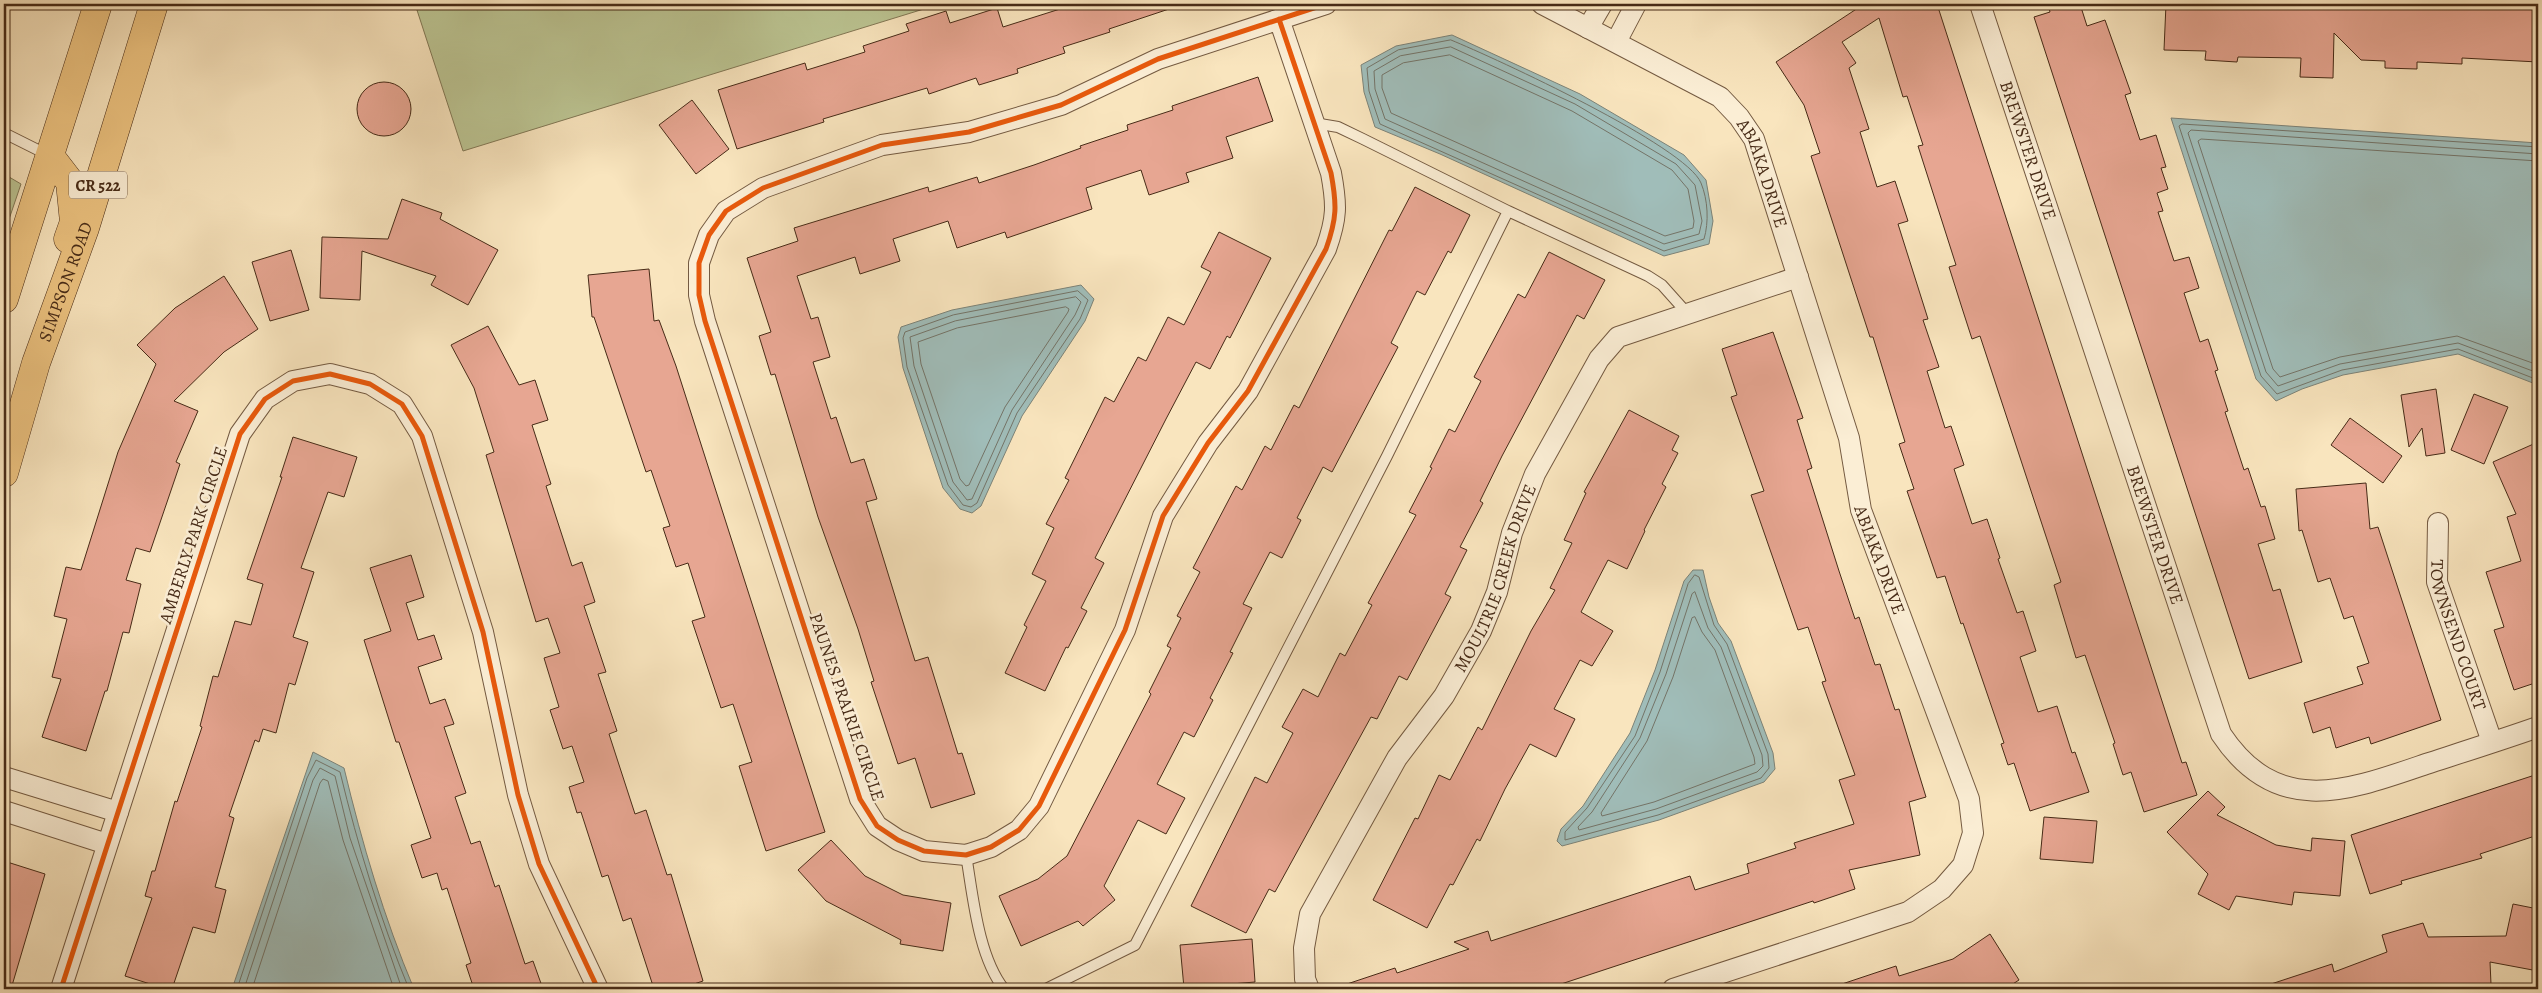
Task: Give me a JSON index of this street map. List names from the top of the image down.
{
  "streets": {
    "main road": ["CR 522", "SIMPSON ROAD"],
    "street": [
      "BREWSTER DRIVE",
      "ABIAKA DRIVE",
      "AMBERLY PARK CIRCLE",
      "MOULTRIE CREEK DRIVE",
      "TOWNSEND COURT",
      "PAUNES PRAIRIE CIRCLE"
    ]
  },
  "crossings": [
    ["BREWSTER DRIVE", "TOWNSEND COURT"],
    ["ABIAKA DRIVE", "MOULTRIE CREEK DRIVE"]
  ]
}
